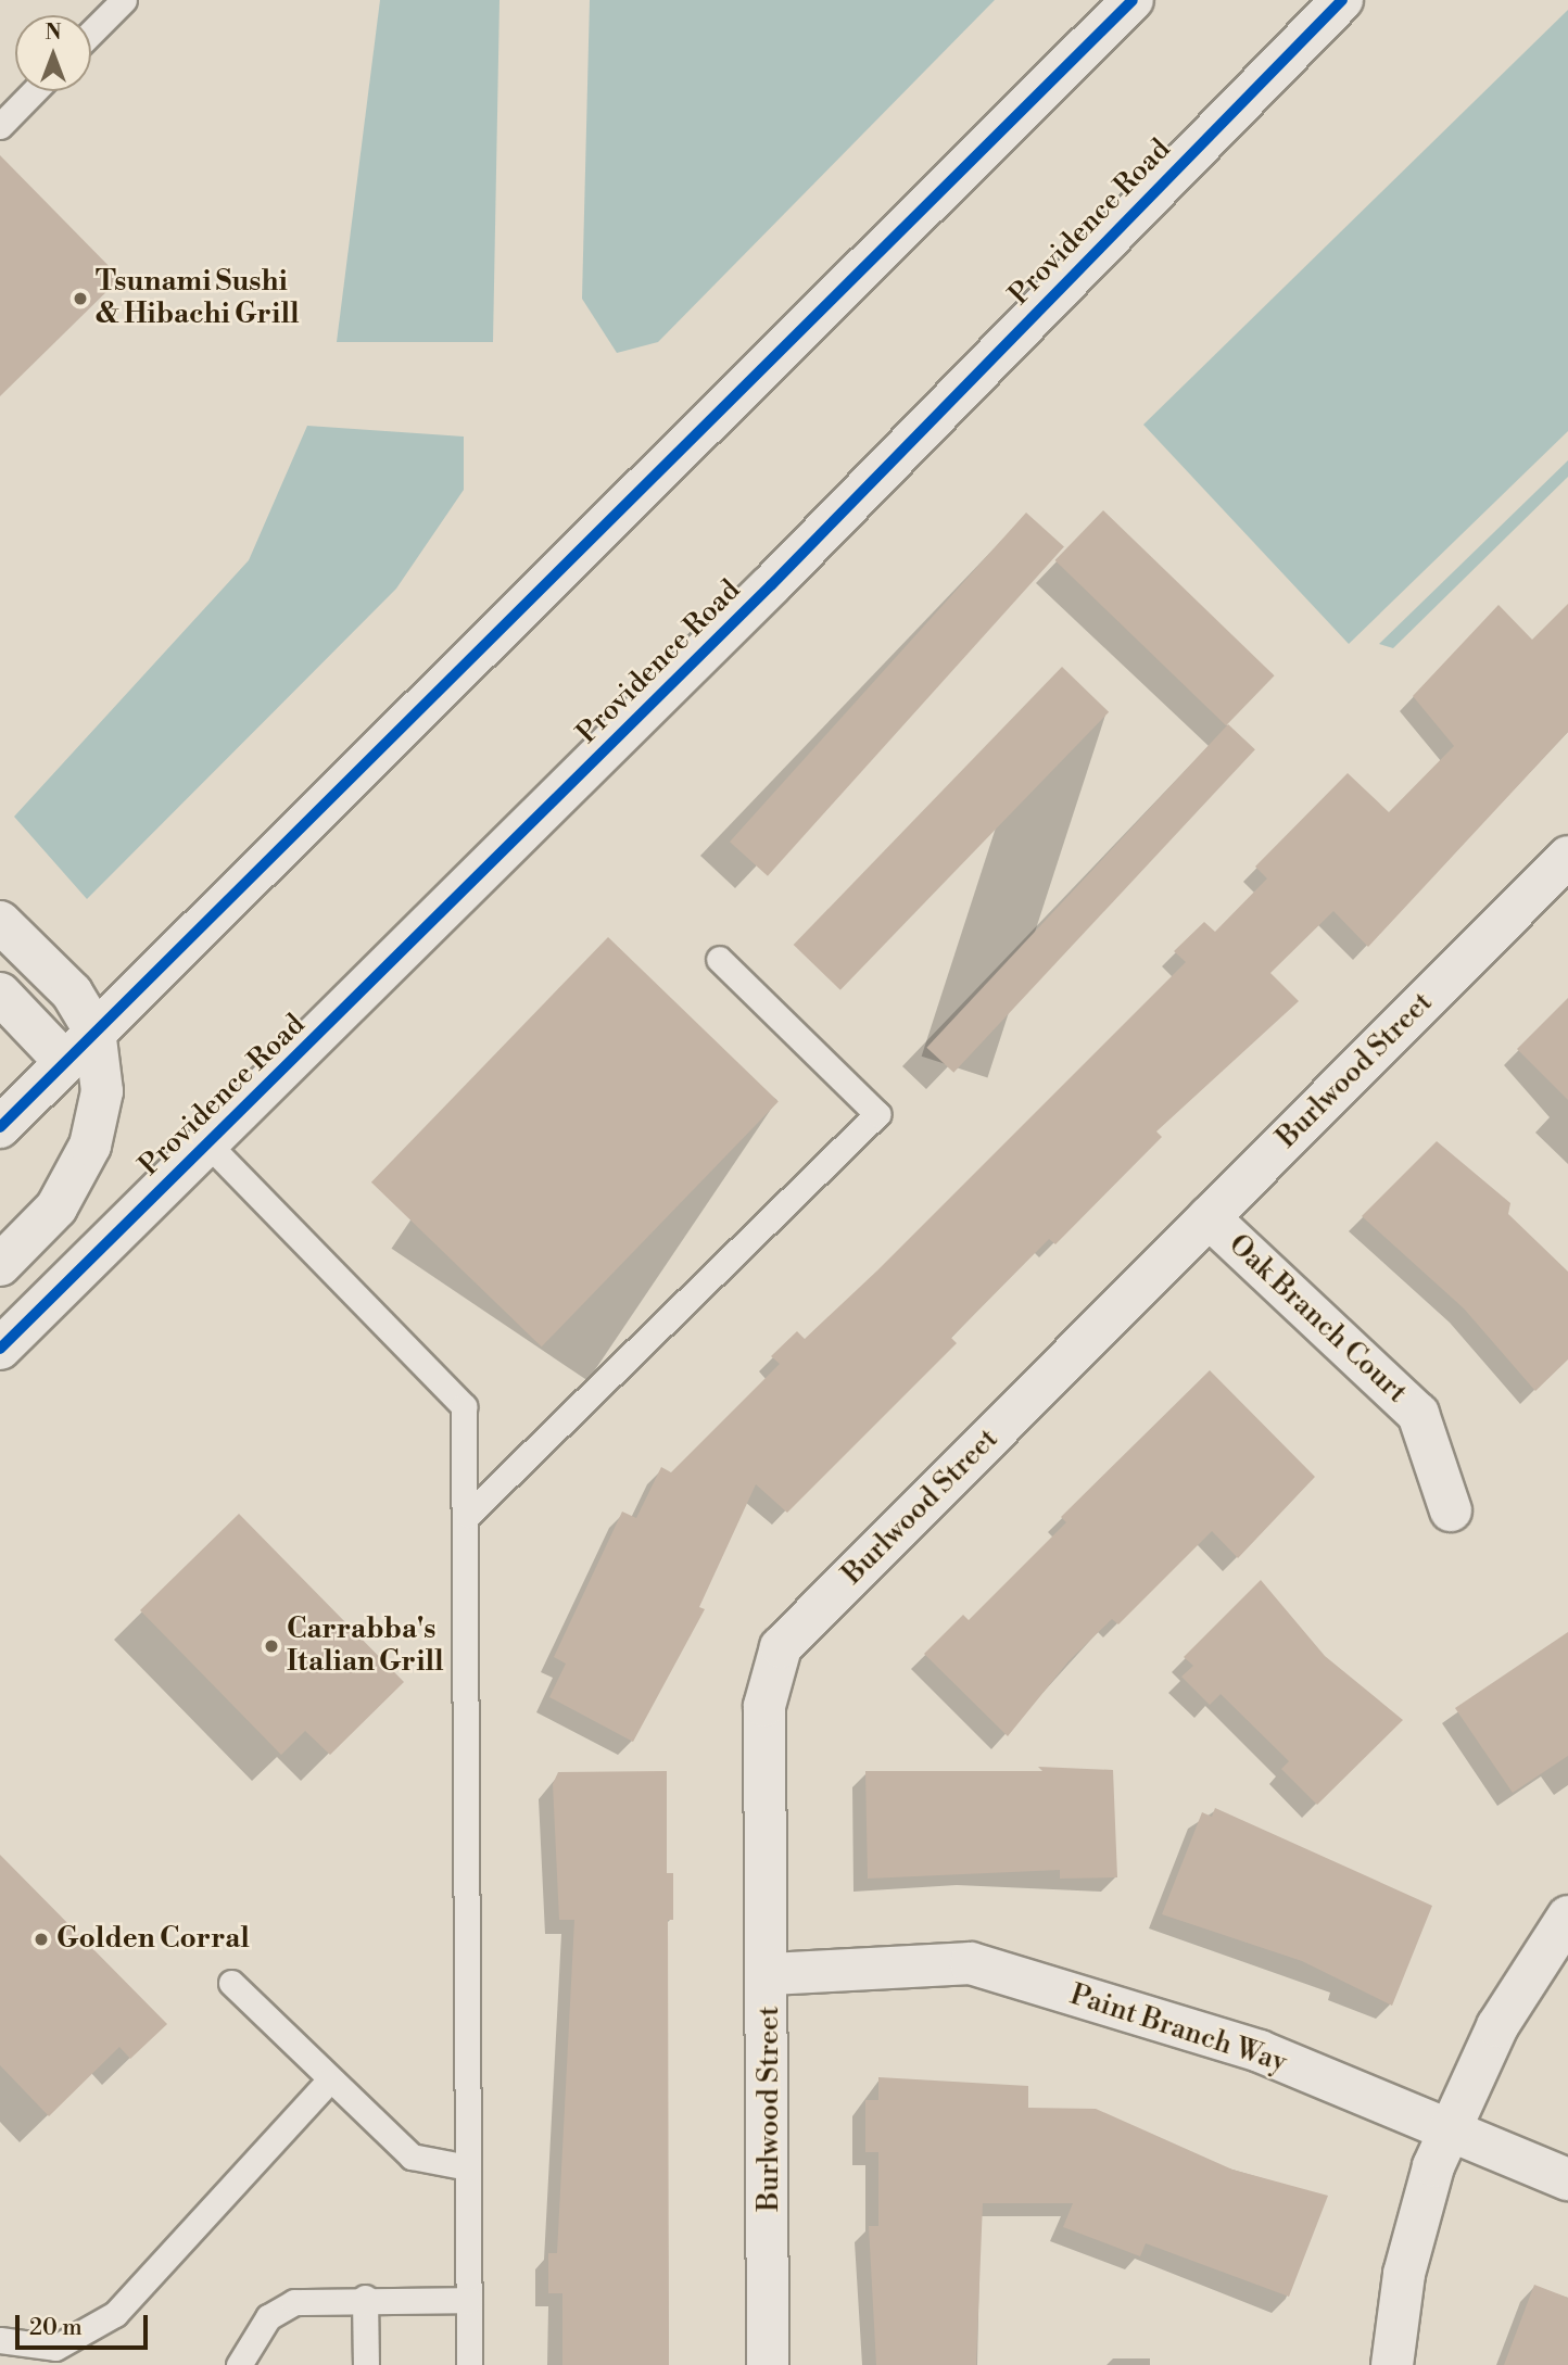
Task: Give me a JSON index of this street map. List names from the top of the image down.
{
  "streets": {
    "street": [
      "Providence Road",
      "Burlwood Street",
      "Oak Branch Court",
      "Paint Branch Way"
    ]
  },
  "crossings": [
    ["Burlwood Street", "Oak Branch Court"],
    ["Burlwood Street", "Paint Branch Way"]
  ],
  "places": ["Tsunami Sushi & Hibachi Grill", "Carrabba's Italian Grill", "Golden Corral"],
  "scale_bar": "20 m",
  "north": "top"
}
